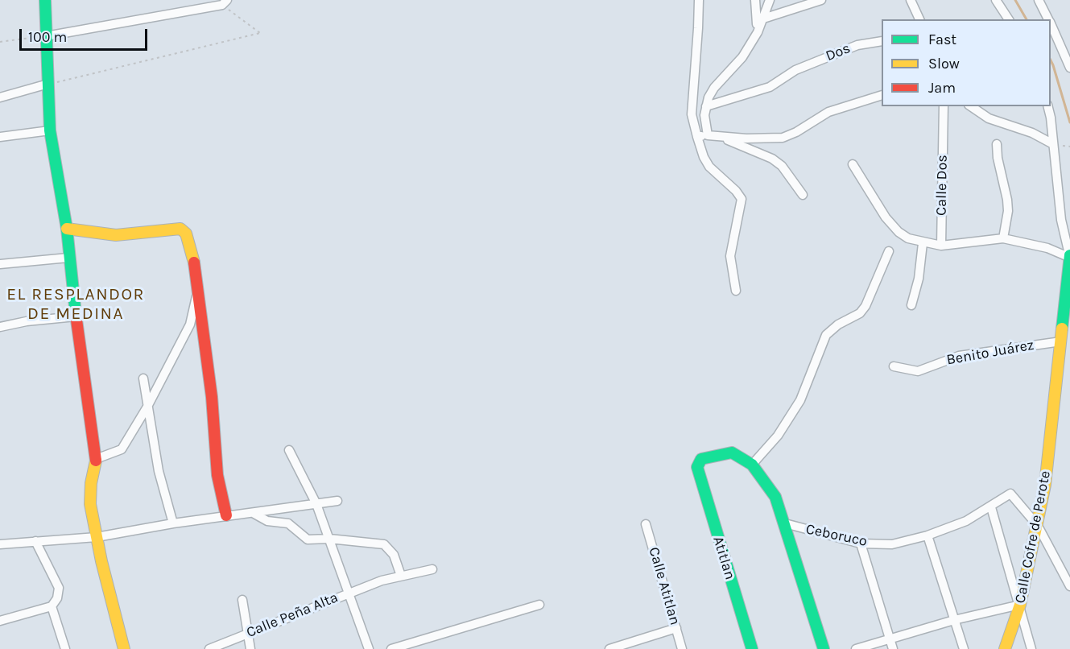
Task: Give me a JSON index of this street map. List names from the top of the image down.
{
  "streets": {
    "street": [
      "Dos",
      "Calle Dos",
      "Benito Juárez",
      "Ceboruco",
      "Calle Cofre de Perote",
      "Atitlan",
      "Calle Atitlan",
      "Calle Peña Alta"
    ]
  },
  "crossings": [
    ["Benito Juárez", "Calle Cofre de Perote"],
    ["Ceboruco", "Calle Cofre de Perote"]
  ],
  "districts": ["EL RESPLANDOR DE MEDINA"],
  "legend": ["Fast", "Slow", "Jam"],
  "scale_bar": "100 m"
}
